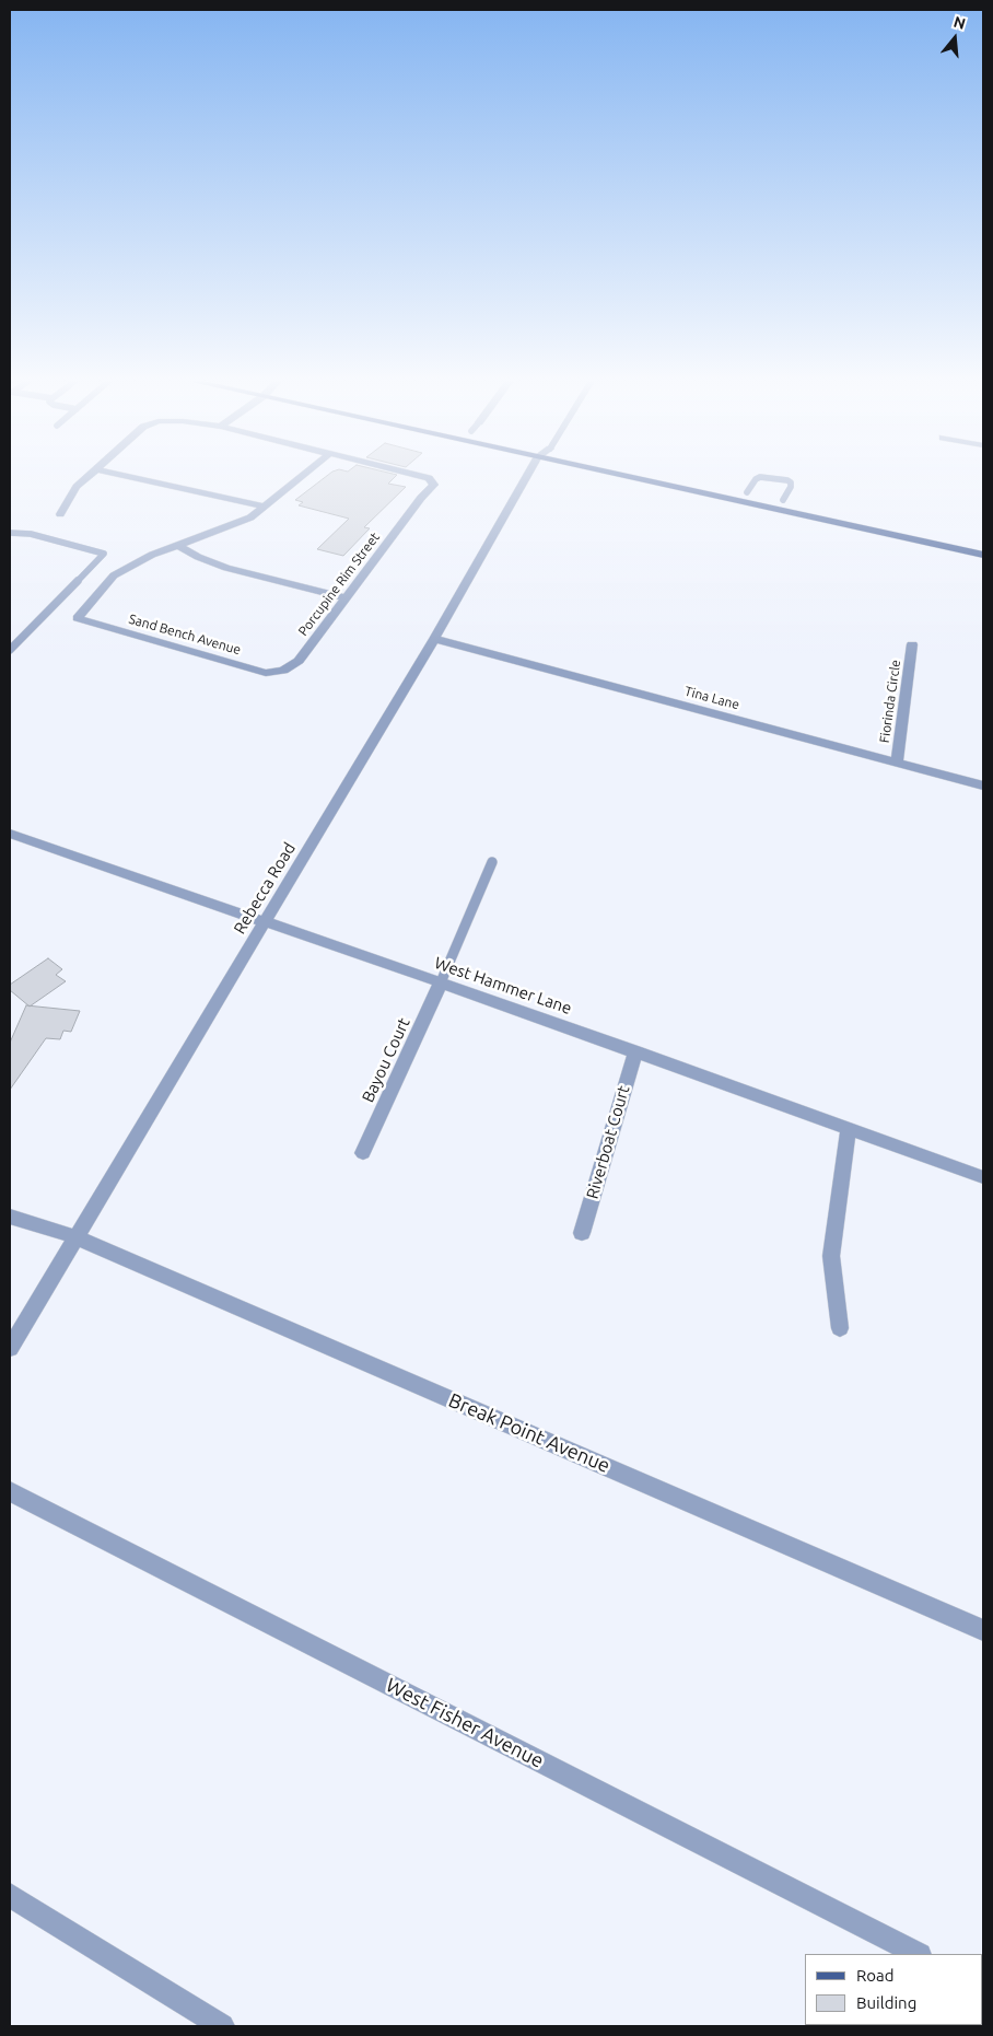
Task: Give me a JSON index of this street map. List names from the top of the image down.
{
  "streets": {
    "street": [
      "Porcupine Rim Street",
      "Sand Bench Avenue",
      "Tina Lane",
      "Fiorinda Circle",
      "Rebecca Road",
      "West Hammer Lane",
      "Bayou Court",
      "Riverboat Court",
      "Break Point Avenue",
      "West Fisher Avenue"
    ]
  },
  "crossings": [
    ["Porcupine Rim Street", "Sand Bench Avenue"],
    ["Tina Lane", "Fiorinda Circle"],
    ["Tina Lane", "Rebecca Road"],
    ["Rebecca Road", "West Hammer Lane"],
    ["Rebecca Road", "Break Point Avenue"],
    ["West Hammer Lane", "Bayou Court"],
    ["West Hammer Lane", "Riverboat Court"]
  ],
  "legend": ["Road", "Building"],
  "north": "top"
}
